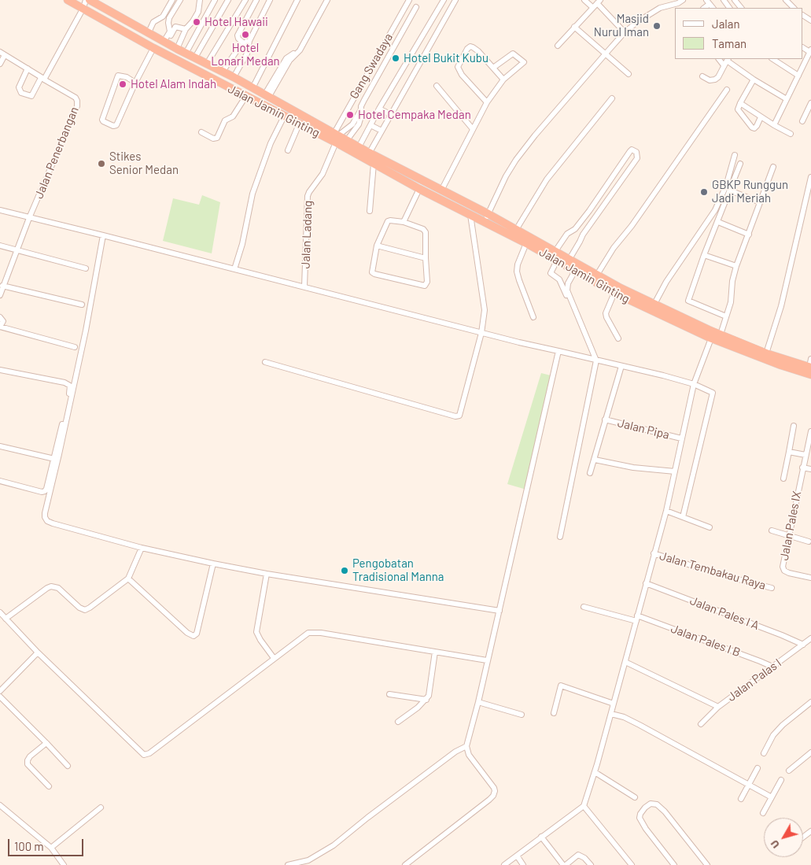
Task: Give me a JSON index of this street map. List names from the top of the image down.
{
  "streets": {
    "highway": ["Jalan Jamin Ginting"],
    "street": [
      "Gang Swadaya",
      "Jalan Penerbangan",
      "Jalan Ladang",
      "Jalan Pipa",
      "Jalan Pales IX",
      "Jalan Tembakau Raya",
      "Jalan Pales I A",
      "Jalan Pales I B",
      "Jalan Palas I"
    ]
  },
  "crossings": [
    ["Gang Swadaya", "Jalan Jamin Ginting"],
    ["Gang Swadaya", "Jalan Ladang"],
    ["Jalan Jamin Ginting", "Jalan Ladang"],
    ["Jalan Pales I A", "Jalan Palas I"],
    ["Jalan Pales I B", "Jalan Palas I"]
  ],
  "places": [
    "Hotel Hawaii",
    "Masjid Nurul Iman",
    "Hotel Lonari Medan",
    "Hotel Bukit Kubu",
    "Hotel Alam Indah",
    "Hotel Cempaka Medan",
    "Stikes Senior Medan",
    "GBKP Runggun Jadi Meriah",
    "Pengobatan Tradisional Manna"
  ],
  "legend": ["Jalan", "Taman"],
  "scale_bar": "100 m",
  "north": "bottom left"
}
